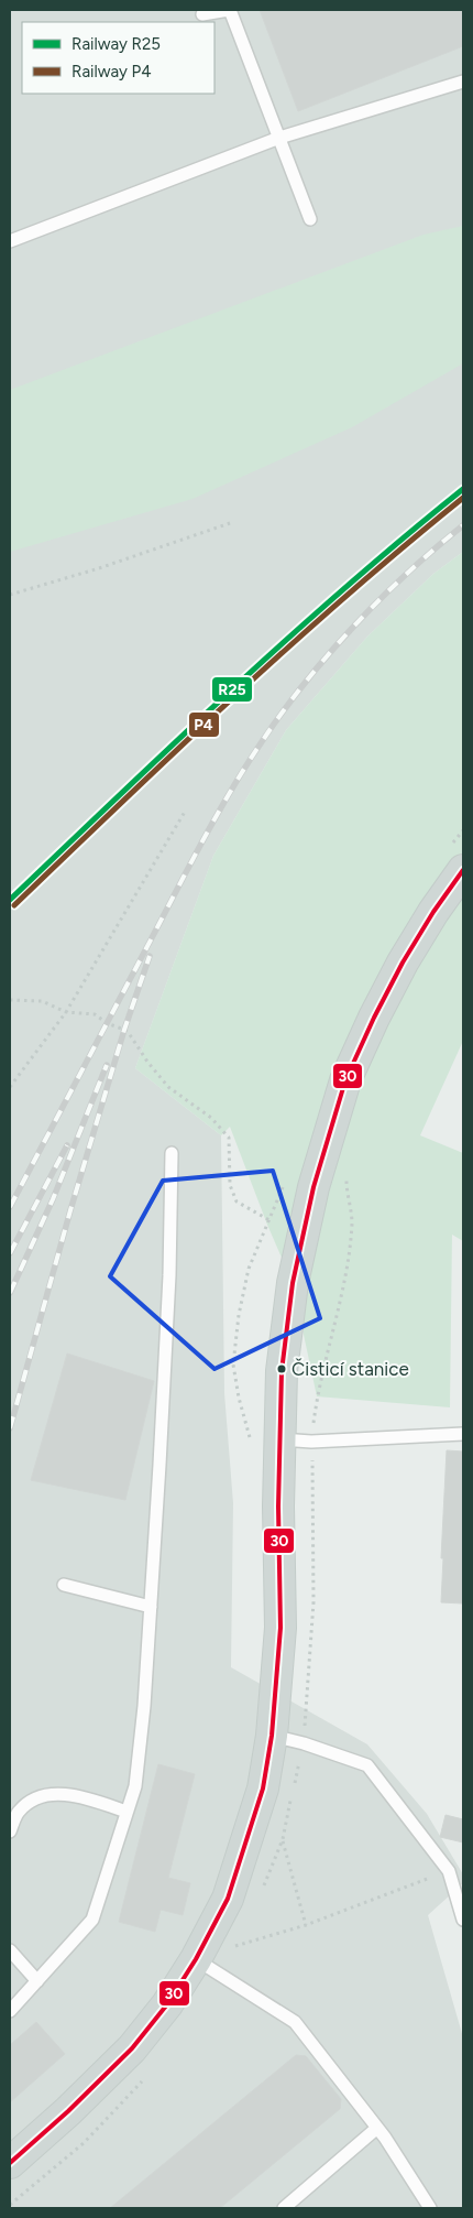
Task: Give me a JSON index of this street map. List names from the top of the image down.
{
  "places": ["Čisticí stanice"],
  "lines": ["rail line R25", "rail line P4", "transit line 30"],
  "legend": ["Railway R25", "Railway P4"]
}
